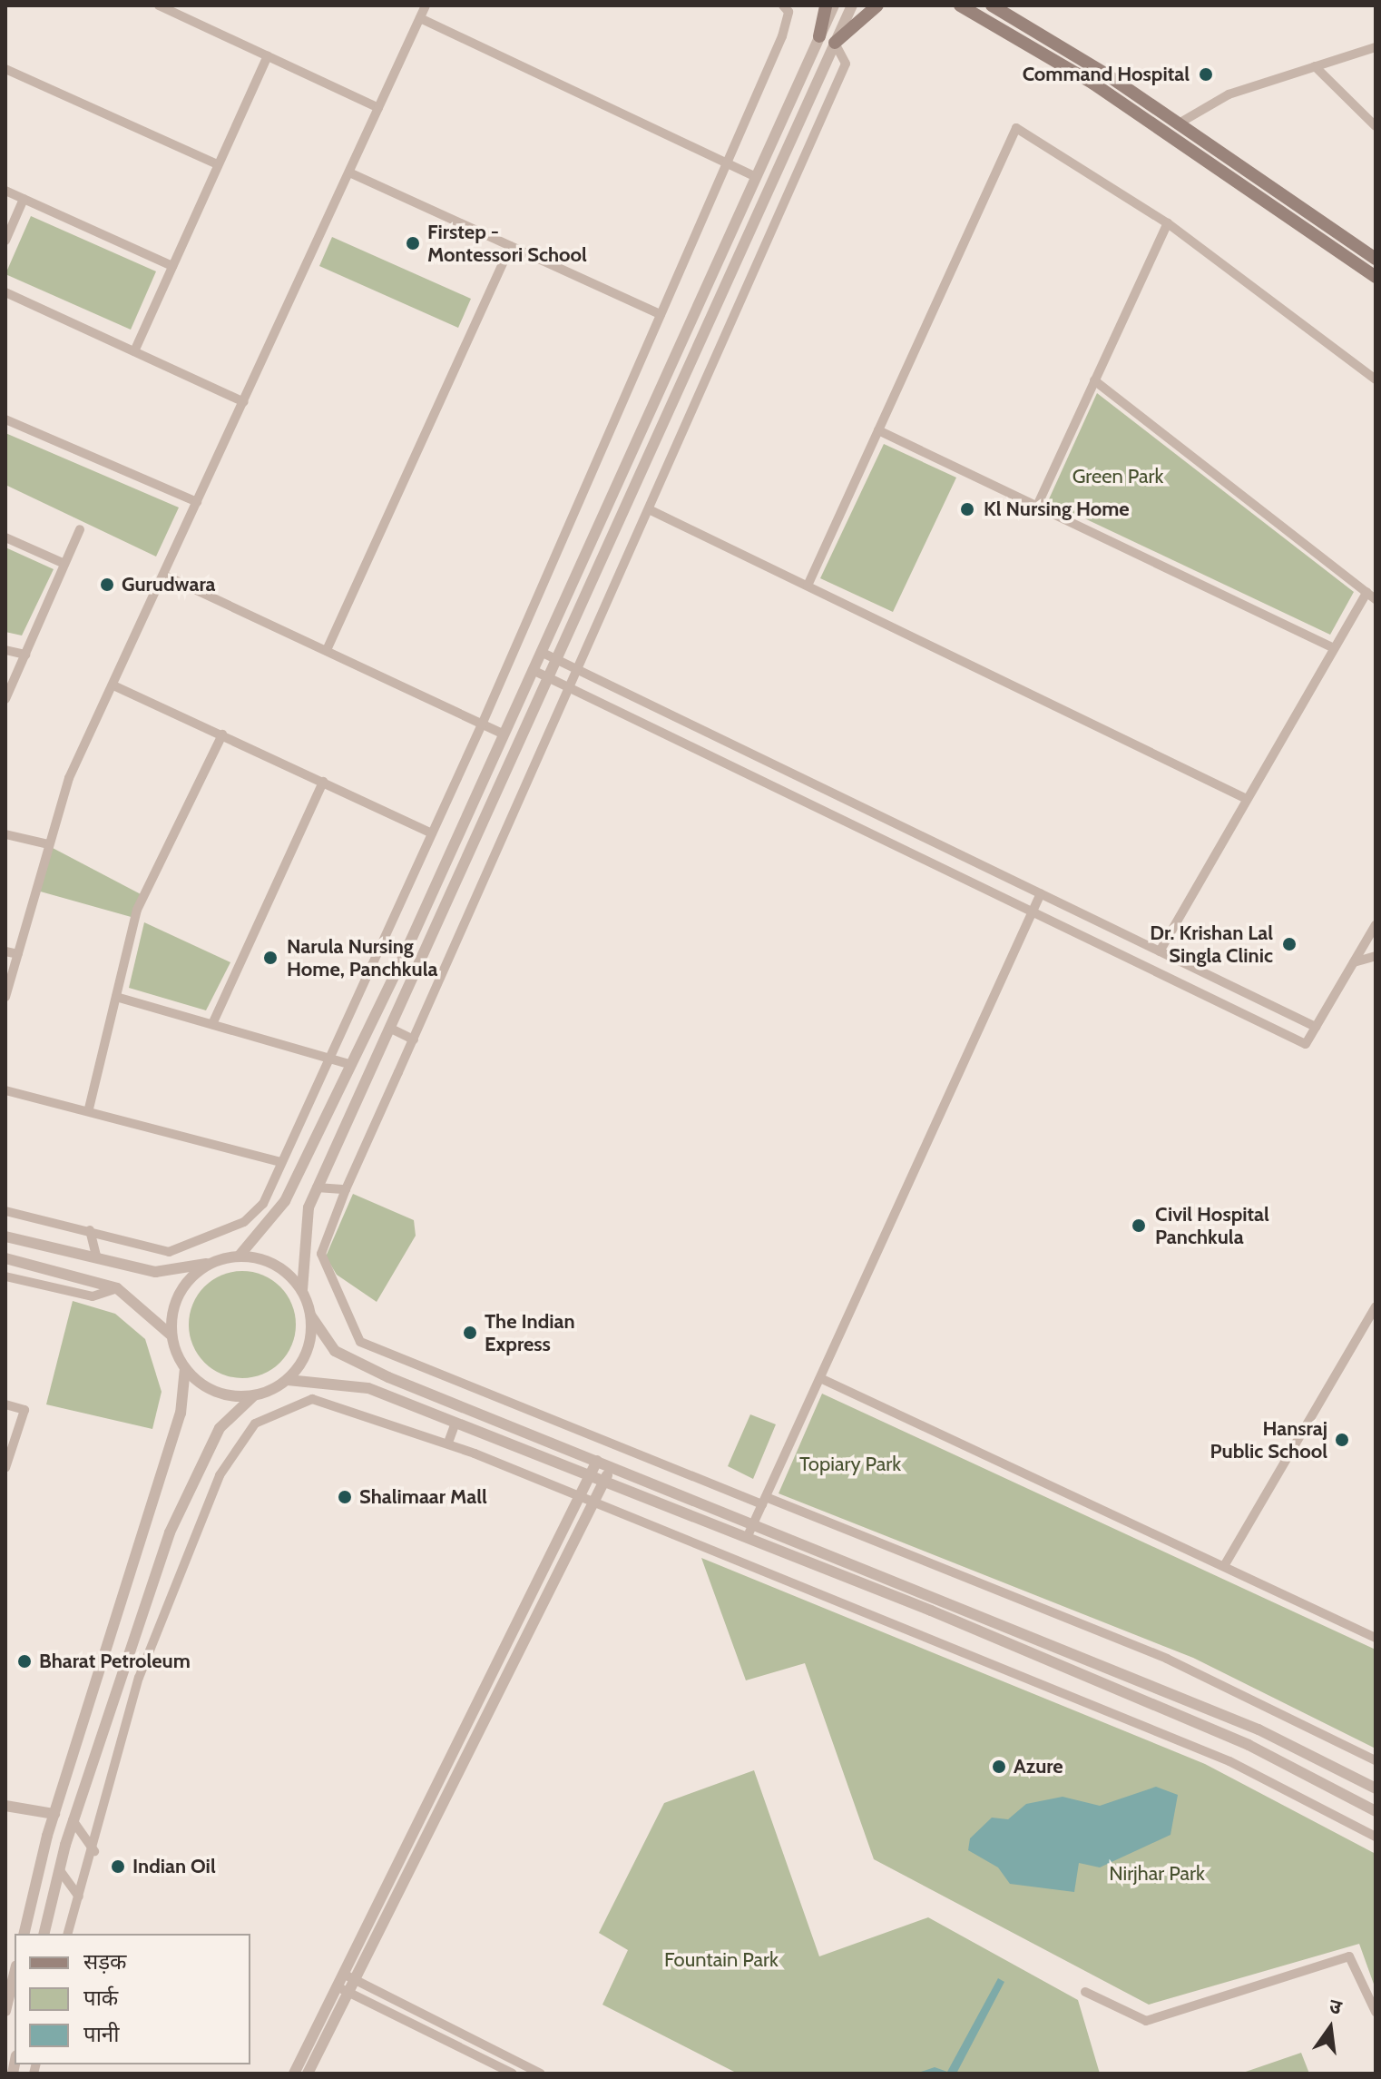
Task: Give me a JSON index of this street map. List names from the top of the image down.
{
  "parks": [
    "Green Park",
    "Topiary Park",
    "Nirjhar Park",
    "Fountain Park"
  ],
  "places": [
    "Command Hospital",
    "Firstep - Montessori School",
    "Kl Nursing Home",
    "Gurudwara",
    "Dr. Krishan Lal Singla Clinic",
    "Narula Nursing Home, Panchkula",
    "Civil Hospital Panchkula",
    "The Indian Express",
    "Hansraj Public School",
    "Shalimaar Mall",
    "Bharat Petroleum",
    "Azure",
    "Indian Oil"
  ],
  "legend": ["सड़क", "पार्क", "पानी"],
  "north": "top"
}
